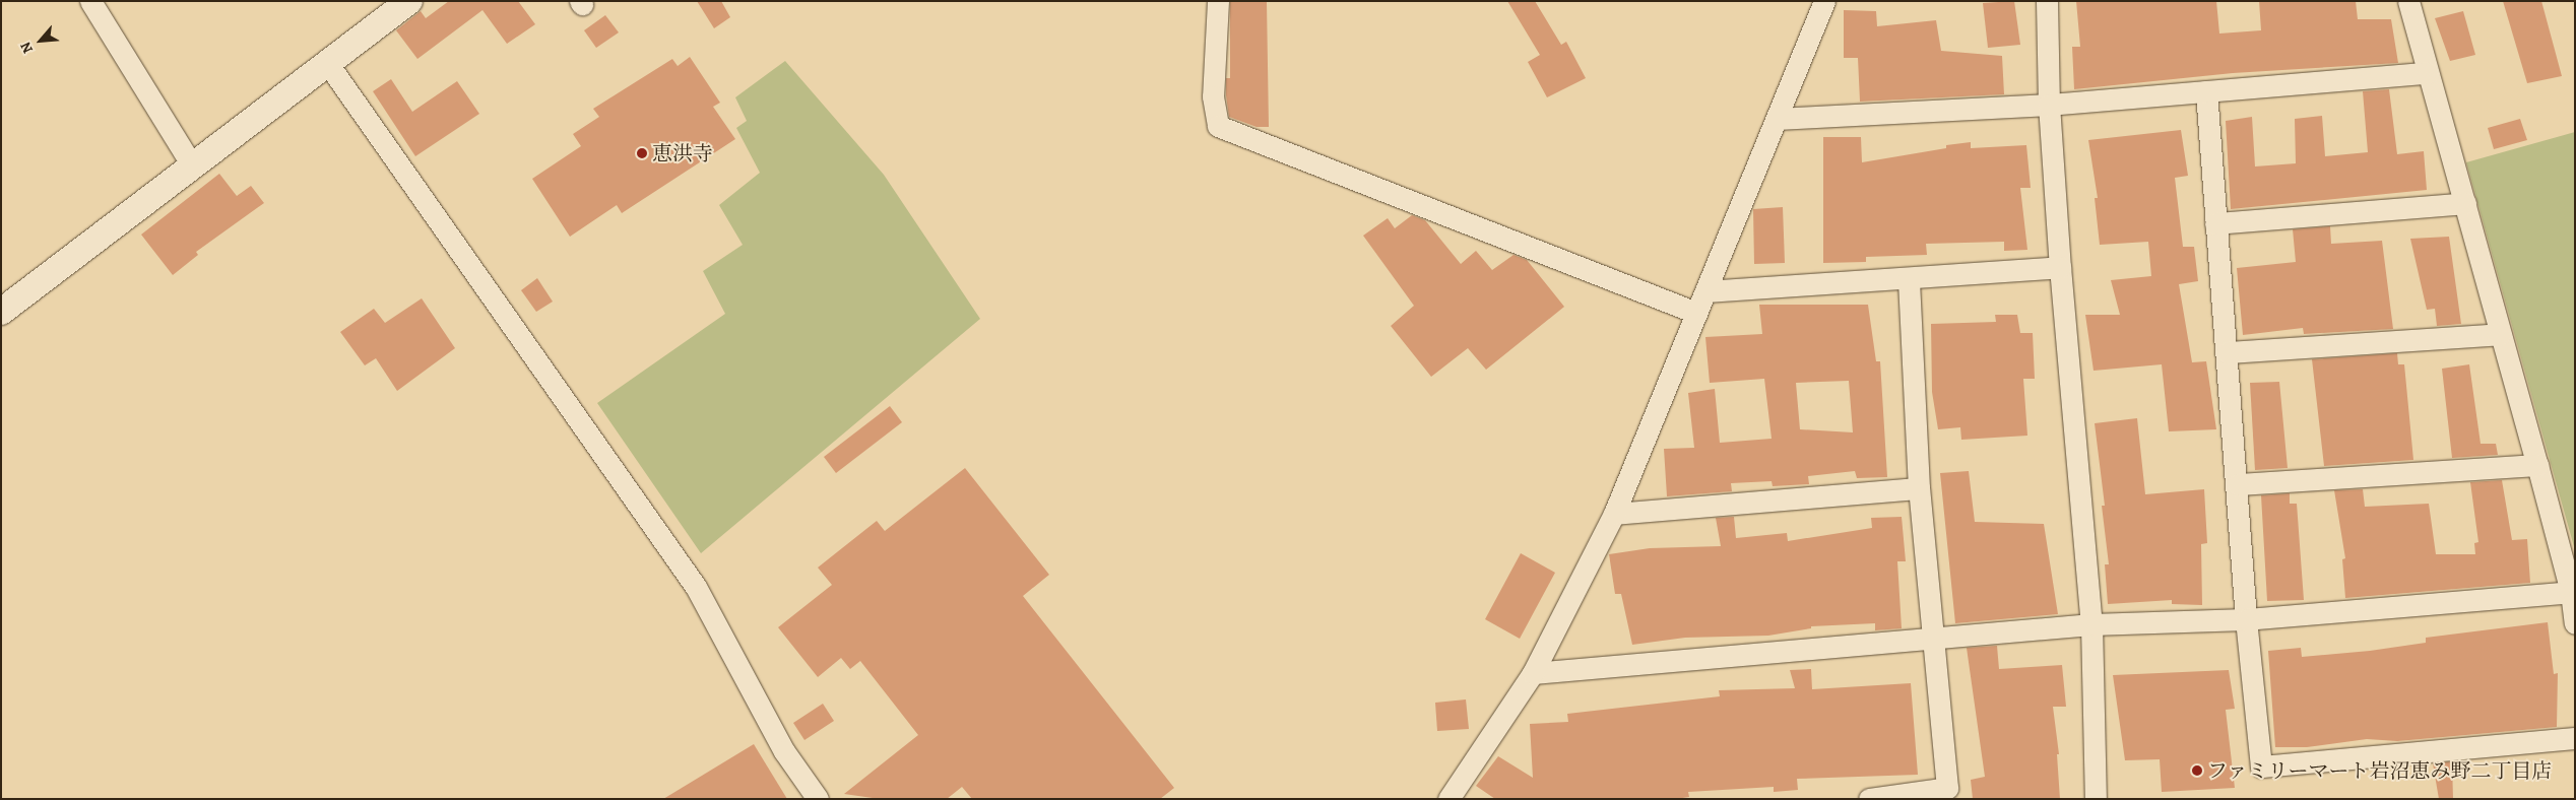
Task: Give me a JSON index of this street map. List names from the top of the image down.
{
  "places": ["恵洪寺", "ファミリーマート岩沼恵み野二丁目店"],
  "north": "bottom left"
}
